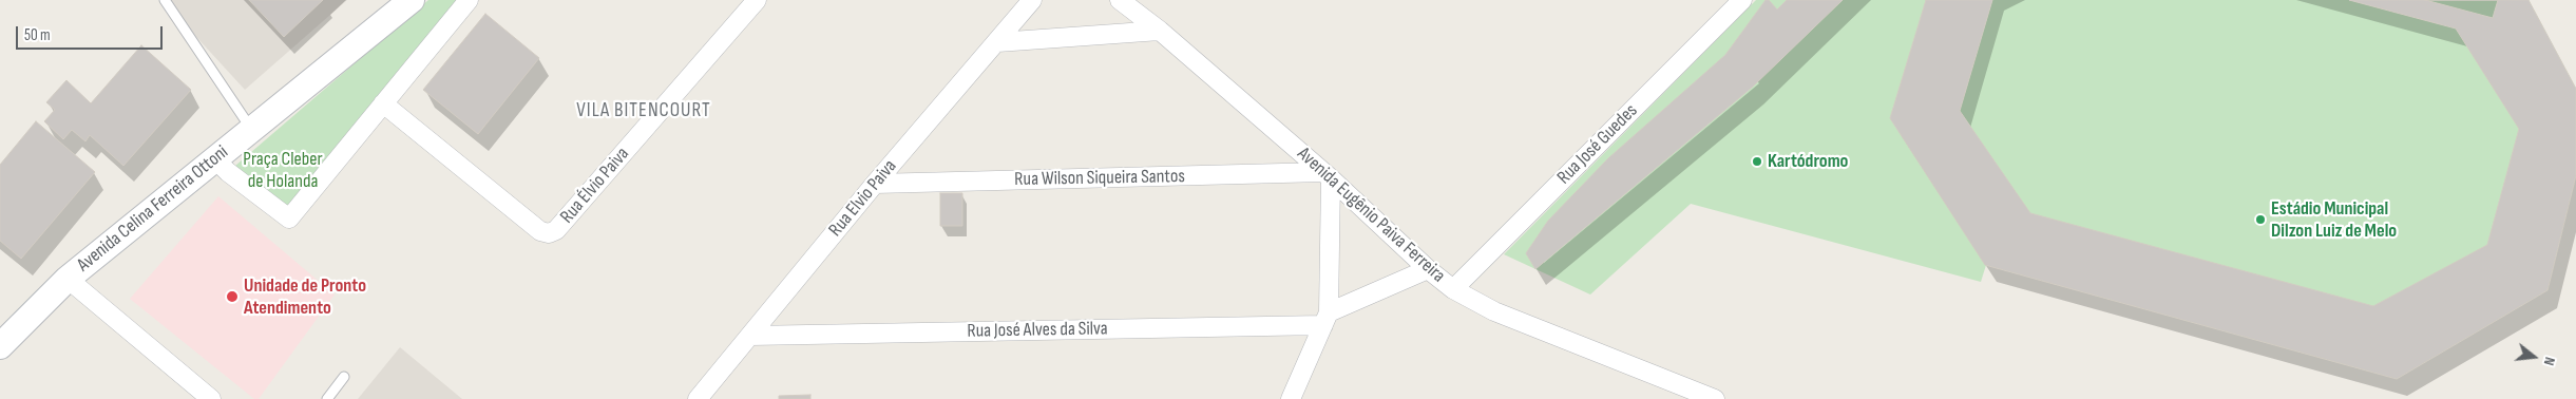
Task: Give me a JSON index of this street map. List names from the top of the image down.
{
  "streets": {
    "street": [
      "Rua José Guedes",
      "Rua Wilson Siqueira Santos",
      "Rua Élvio Paiva",
      "Rua Elvio Paiva",
      "Avenida Celina Ferreira Ottoni",
      "Avenida Eugênio Paiva Ferreira",
      "Rua José Alves da Silva"
    ]
  },
  "crossings": [
    ["Rua José Guedes", "Avenida Eugênio Paiva Ferreira"],
    ["Rua Wilson Siqueira Santos", "Rua Elvio Paiva"],
    ["Rua Wilson Siqueira Santos", "Avenida Eugênio Paiva Ferreira"],
    ["Rua Elvio Paiva", "Rua José Alves da Silva"]
  ],
  "districts": ["VILA BITENCOURT"],
  "parks": ["Praça Cleber de Holanda"],
  "places": ["Kartódromo", "Estádio Municipal Dilzon Luiz de Melo", "Unidade de Pronto Atendimento"],
  "scale_bar": "50 m",
  "north": "right"
}
